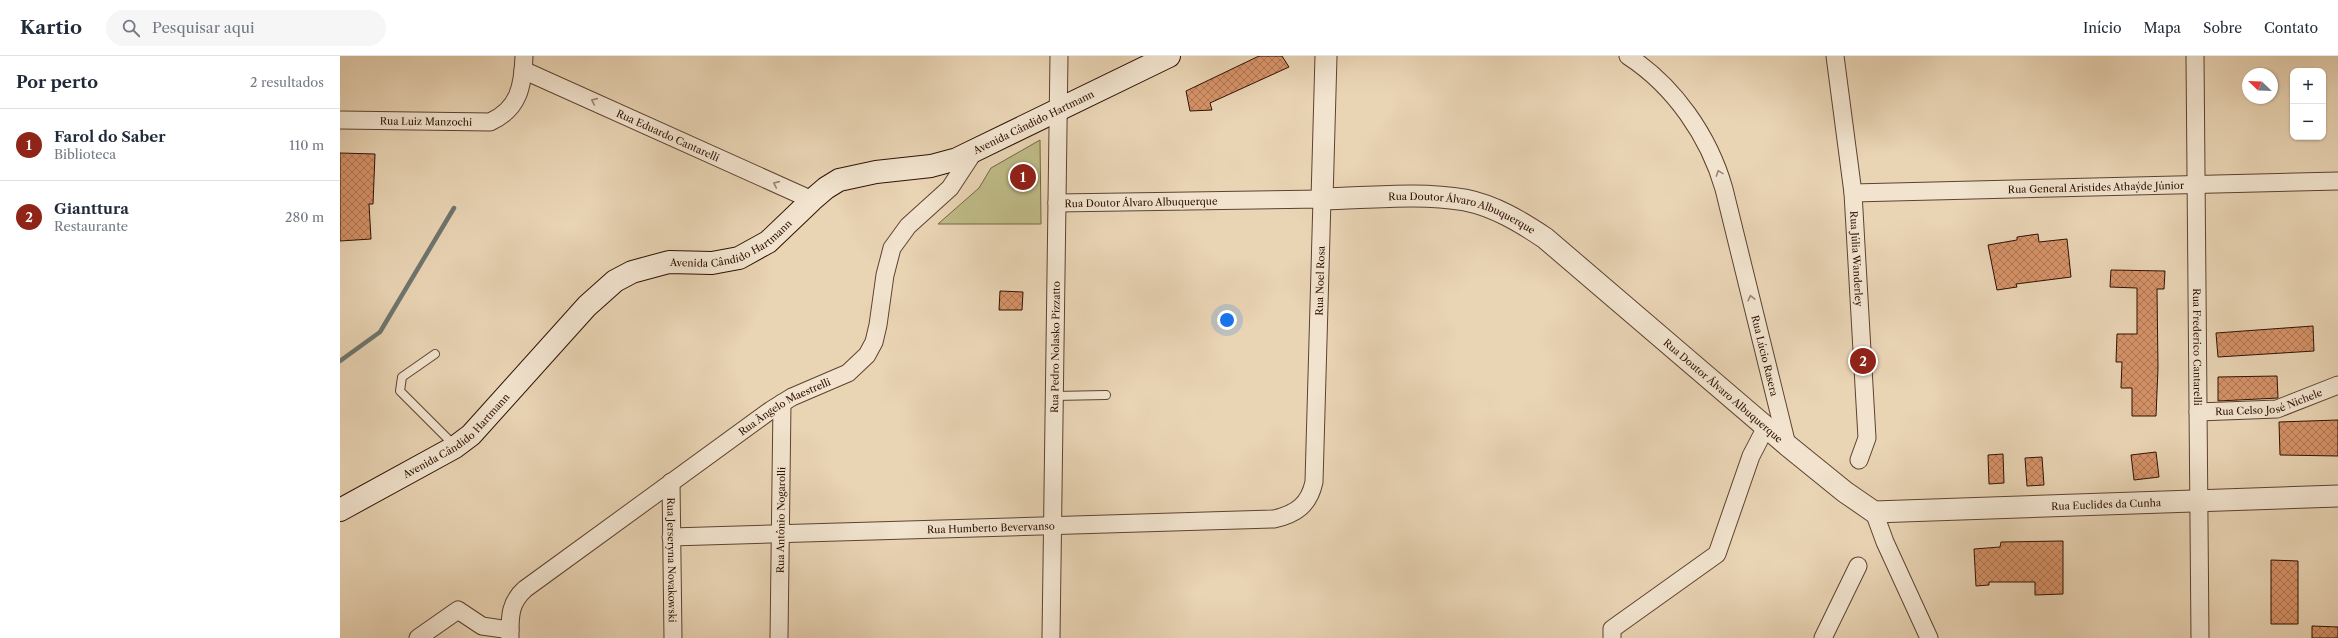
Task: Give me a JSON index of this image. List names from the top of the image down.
{
  "streets": {
    "main road": ["Avenida Cândido Hartmann"],
    "street": [
      "Rua Luiz Manzochi",
      "Rua Eduardo Cantarelli",
      "Rua General Aristides Athaýde Júnior",
      "Rua Doutor Álvaro Albuquerque",
      "Rua Júlia Wanderley",
      "Rua Noel Rosa",
      "Rua Pedro Nolasko Pizzatto",
      "Rua Frederico Cantarelli",
      "Rua Lúcio Rasera",
      "Rua Celso José Nichele",
      "Rua Ângelo Maestrelli",
      "Rua Euclides da Cunha",
      "Rua Antônio Nogarolli",
      "Rua Humberto Bevervanso",
      "Rua Jerseryna Novakowski"
    ]
  },
  "crossings": [
    ["Rua Luiz Manzochi", "Rua Eduardo Cantarelli"],
    ["Avenida Cândido Hartmann", "Rua Eduardo Cantarelli"],
    ["Avenida Cândido Hartmann", "Rua Pedro Nolasko Pizzatto"],
    ["Avenida Cândido Hartmann", "Rua Ângelo Maestrelli"],
    ["Rua General Aristides Athaýde Júnior", "Rua Júlia Wanderley"],
    ["Rua General Aristides Athaýde Júnior", "Rua Frederico Cantarelli"],
    ["Rua Doutor Álvaro Albuquerque", "Rua Noel Rosa"],
    ["Rua Doutor Álvaro Albuquerque", "Rua Pedro Nolasko Pizzatto"],
    ["Rua Doutor Álvaro Albuquerque", "Rua Lúcio Rasera"],
    ["Rua Noel Rosa", "Rua Humberto Bevervanso"],
    ["Rua Pedro Nolasko Pizzatto", "Rua Humberto Bevervanso"],
    ["Rua Frederico Cantarelli", "Rua Celso José Nichele"],
    ["Rua Frederico Cantarelli", "Rua Euclides da Cunha"],
    ["Rua Ângelo Maestrelli", "Rua Antônio Nogarolli"],
    ["Rua Ângelo Maestrelli", "Rua Jerseryna Novakowski"],
    ["Rua Antônio Nogarolli", "Rua Humberto Bevervanso"],
    ["Rua Humberto Bevervanso", "Rua Jerseryna Novakowski"]
  ],
  "one_way": ["Rua Eduardo Cantarelli", "Rua Lúcio Rasera"],
  "north": "top left",
  "page": {
    "header": "Kartio",
    "search": "Pesquisar aqui",
    "nav": [
      "Início",
      "Mapa",
      "Sobre",
      "Contato"
    ],
    "heading": ["Por perto", "2 resultados"],
    "map_buttons": ["+", "−"],
    "list": [
      {
        "mark": "1",
        "name": "Farol do Saber",
        "note": "Biblioteca",
        "value": "110 m"
      },
      {
        "mark": "2",
        "name": "Gianttura",
        "note": "Restaurante",
        "value": "280 m"
      }
    ],
    "pins": ["1", "2"]
  }
}
